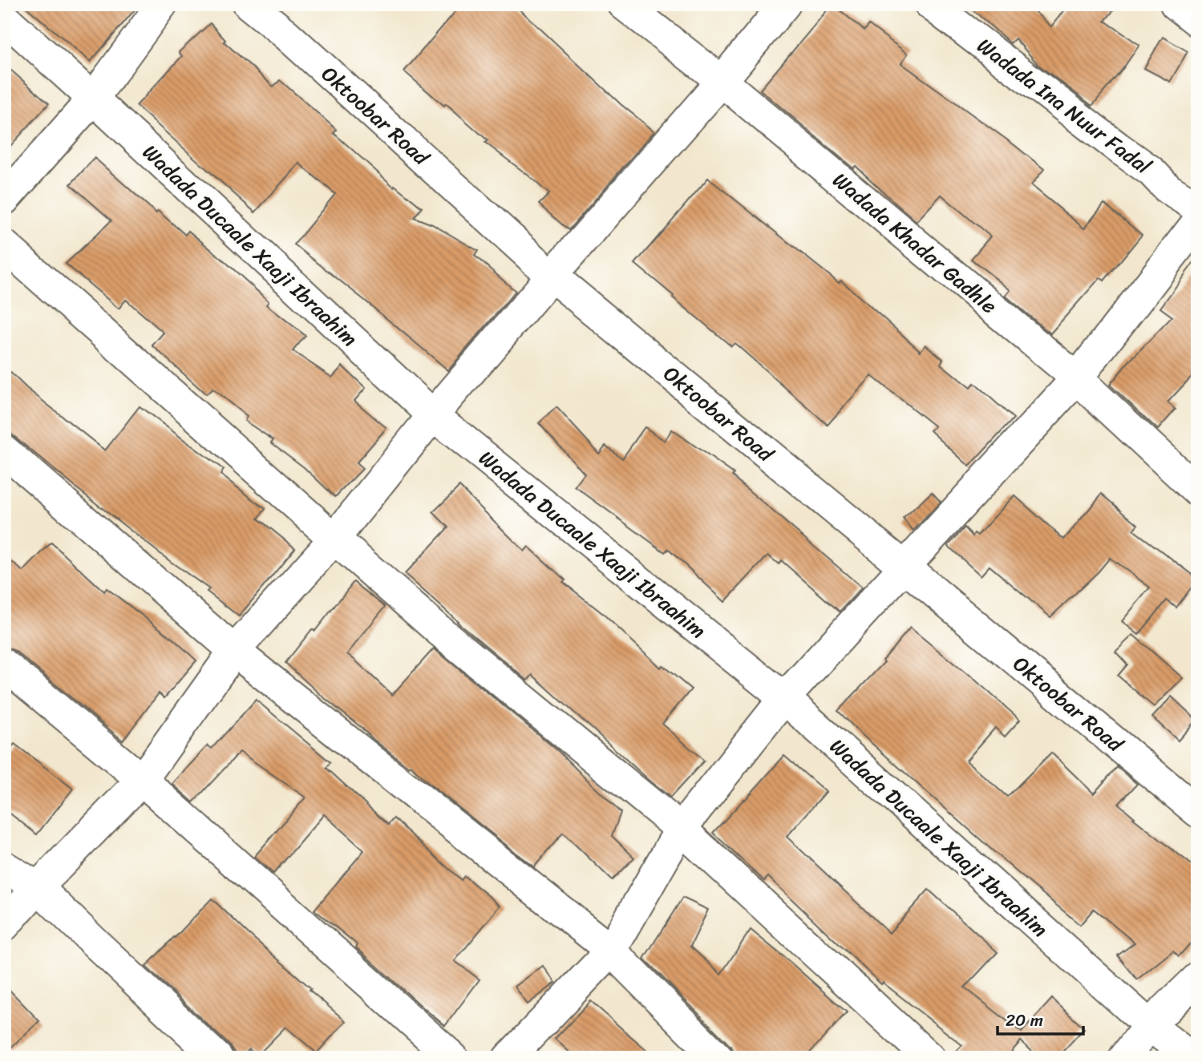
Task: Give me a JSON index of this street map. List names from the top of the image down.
{
  "streets": {
    "street": [
      "Wadada Ina Nuur Fadal",
      "Oktoobar Road",
      "Wadada Khadar Gadhle",
      "Wadada Ducaale Xaaji Ibraahim"
    ]
  },
  "scale_bar": "20 m"
}
